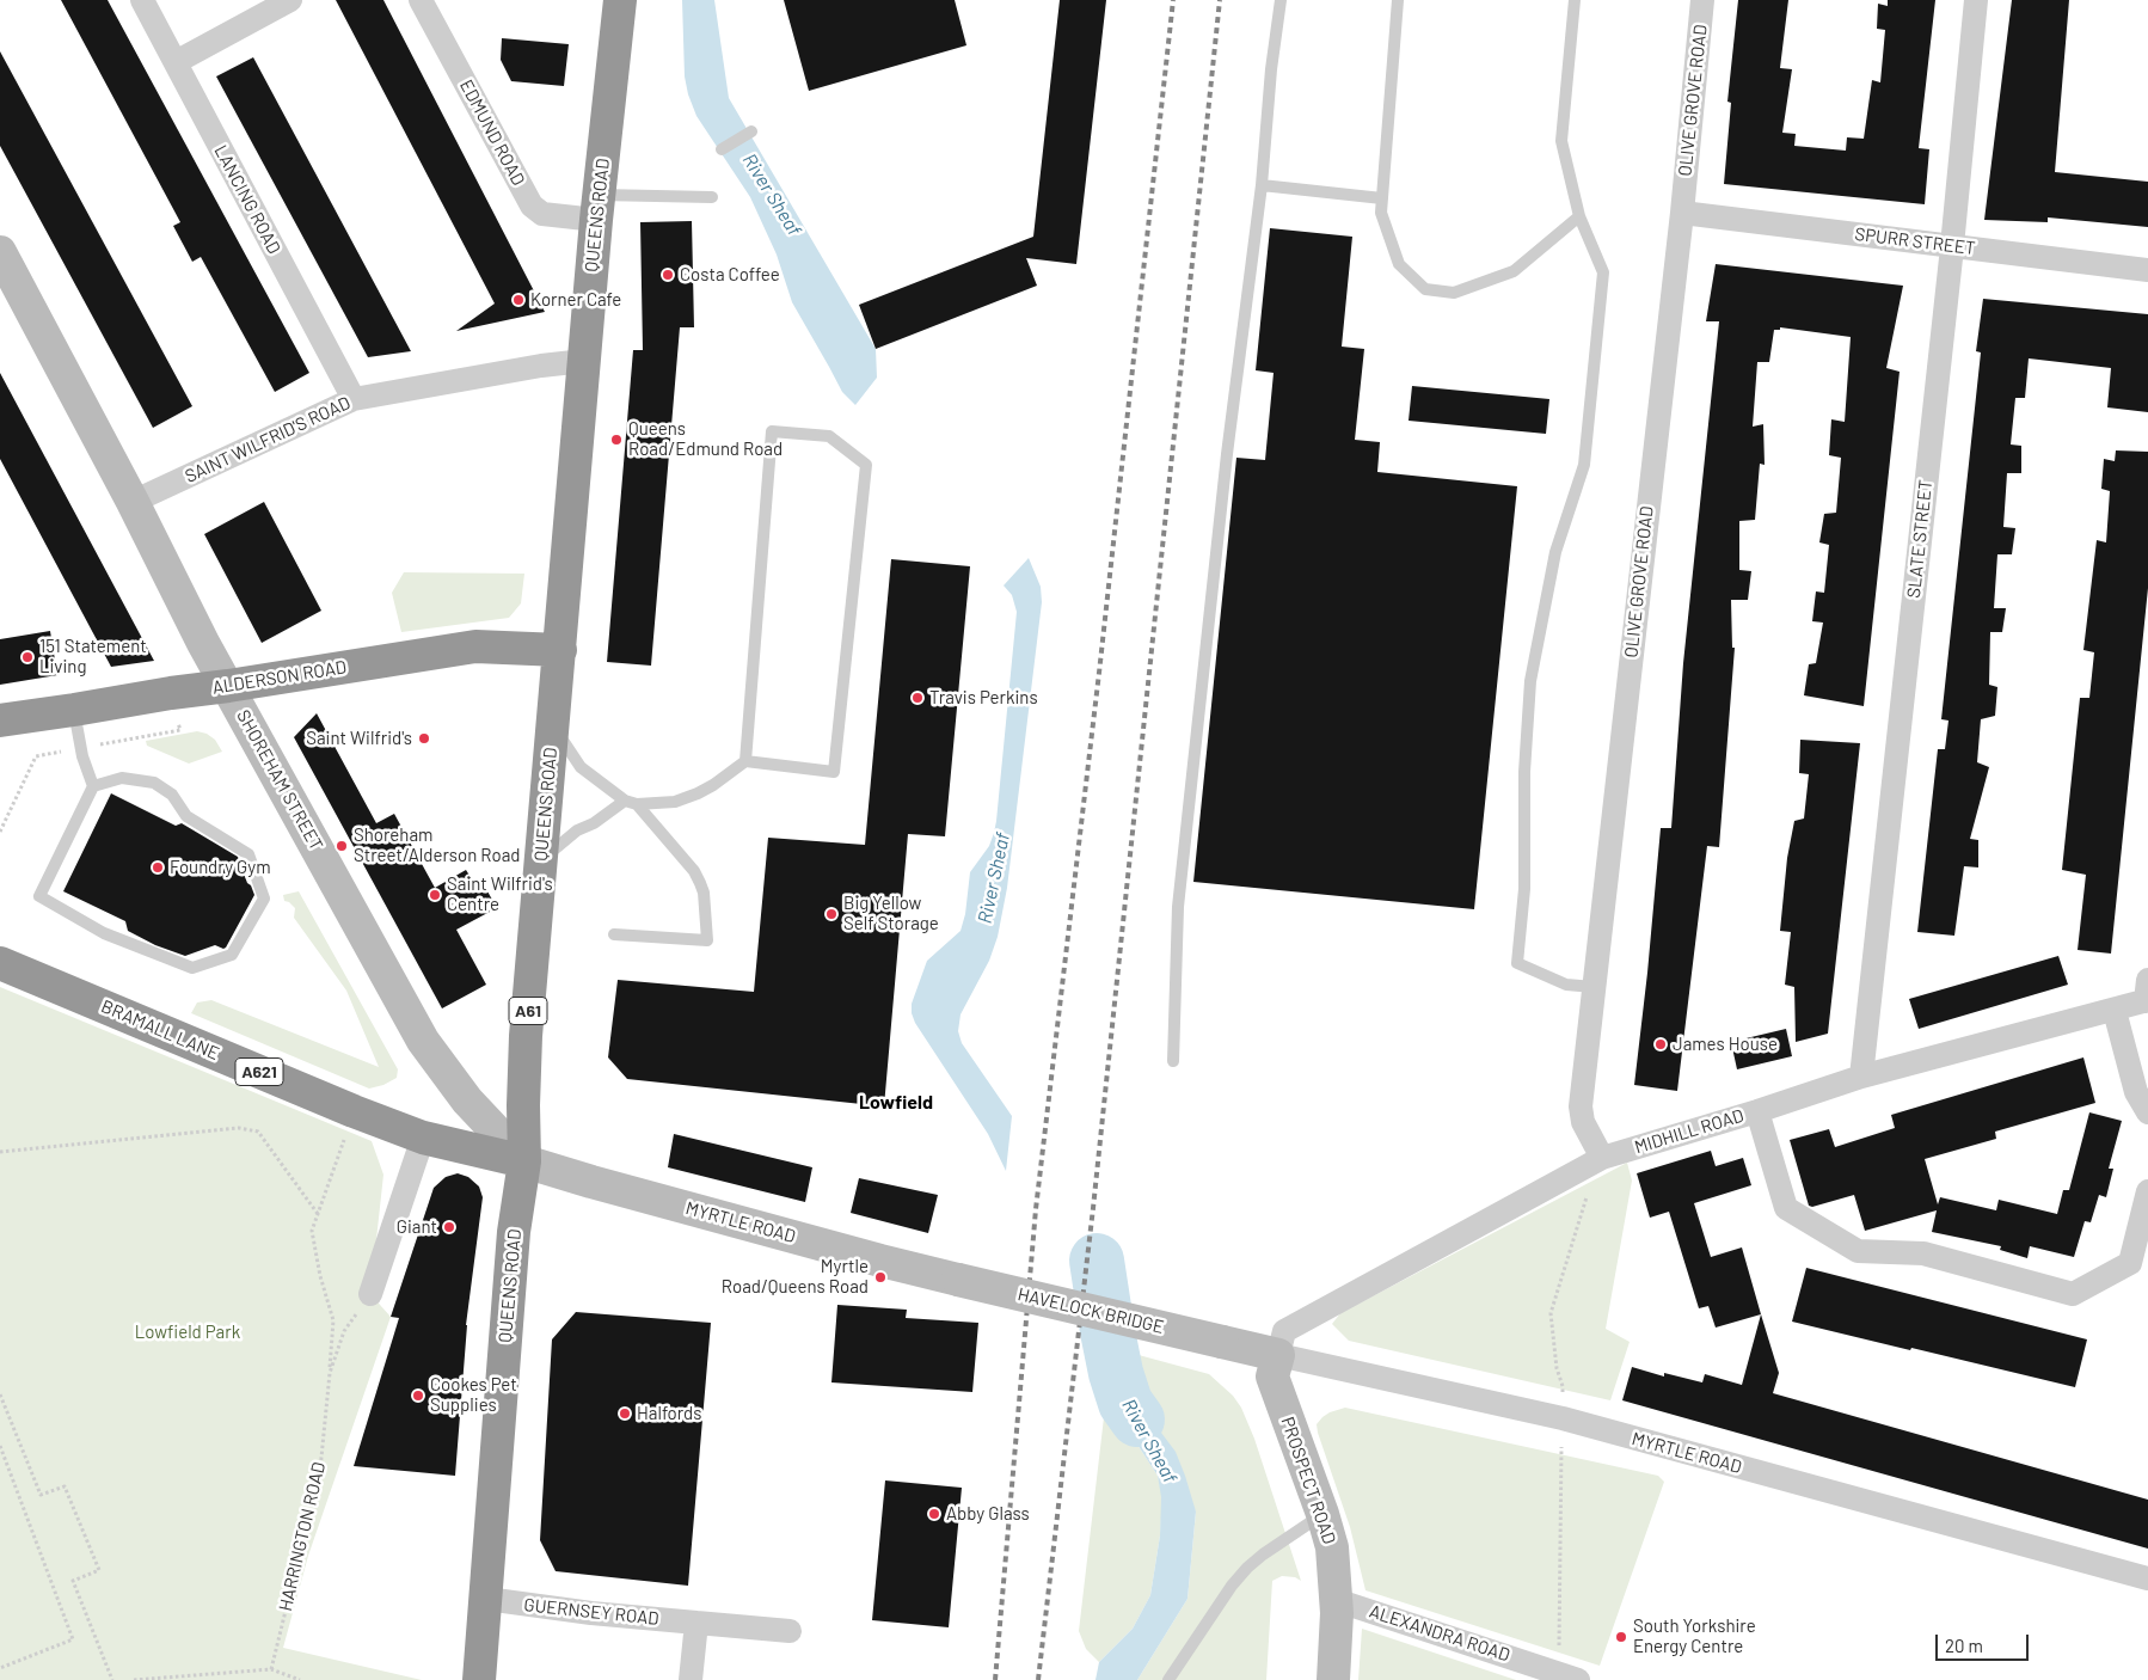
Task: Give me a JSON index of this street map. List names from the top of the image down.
{
  "streets": {
    "highway": [
      "QUEENS ROAD",
      "ALDERSON ROAD",
      "A61",
      "BRAMALL LANE",
      "A621"
    ],
    "main road": [
      "SHOREHAM STREET",
      "MYRTLE ROAD",
      "HAVELOCK BRIDGE",
      "PROSPECT ROAD"
    ],
    "street": [
      "OLIVE GROVE ROAD",
      "EDMUND ROAD",
      "LANCING ROAD",
      "SPURR STREET",
      "SAINT WILFRID'S ROAD",
      "SLATE STREET",
      "MIDHILL ROAD",
      "GUERNSEY ROAD",
      "ALEXANDRA ROAD"
    ],
    "path": ["HARRINGTON ROAD"]
  },
  "crossings": [
    ["OLIVE GROVE ROAD", "SPURR STREET"],
    ["OLIVE GROVE ROAD", "MIDHILL ROAD"],
    ["EDMUND ROAD", "QUEENS ROAD"],
    ["LANCING ROAD", "SAINT WILFRID'S ROAD"],
    ["QUEENS ROAD", "SAINT WILFRID'S ROAD"],
    ["QUEENS ROAD", "ALDERSON ROAD"],
    ["QUEENS ROAD", "SHOREHAM STREET"],
    ["QUEENS ROAD", "BRAMALL LANE"],
    ["QUEENS ROAD", "MYRTLE ROAD"],
    ["QUEENS ROAD", "GUERNSEY ROAD"],
    ["SPURR STREET", "SLATE STREET"],
    ["SAINT WILFRID'S ROAD", "SHOREHAM STREET"],
    ["SLATE STREET", "MIDHILL ROAD"],
    ["ALDERSON ROAD", "SHOREHAM STREET"],
    ["SHOREHAM STREET", "BRAMALL LANE"],
    ["SHOREHAM STREET", "MYRTLE ROAD"],
    ["BRAMALL LANE", "MYRTLE ROAD"],
    ["MIDHILL ROAD", "MYRTLE ROAD"],
    ["MIDHILL ROAD", "PROSPECT ROAD"],
    ["MYRTLE ROAD", "HAVELOCK BRIDGE"],
    ["MYRTLE ROAD", "PROSPECT ROAD"],
    ["PROSPECT ROAD", "ALEXANDRA ROAD"]
  ],
  "districts": ["Lowfield"],
  "water": ["River Sheaf"],
  "parks": ["Lowfield Park"],
  "places": [
    "Costa Coffee",
    "Korner Cafe",
    "Queens Road/Edmund Road",
    "151 Statement Living",
    "Travis Perkins",
    "Saint Wilfrid's",
    "Shoreham Street/Alderson Road",
    "Foundry Gym",
    "Saint Wilfrid's Centre",
    "Big Yellow Self Storage",
    "James House",
    "Giant",
    "Myrtle Road/Queens Road",
    "Cookes Pet Supplies",
    "Halfords",
    "Abby Glass",
    "South Yorkshire Energy Centre"
  ],
  "scale_bar": "20 m"
}
